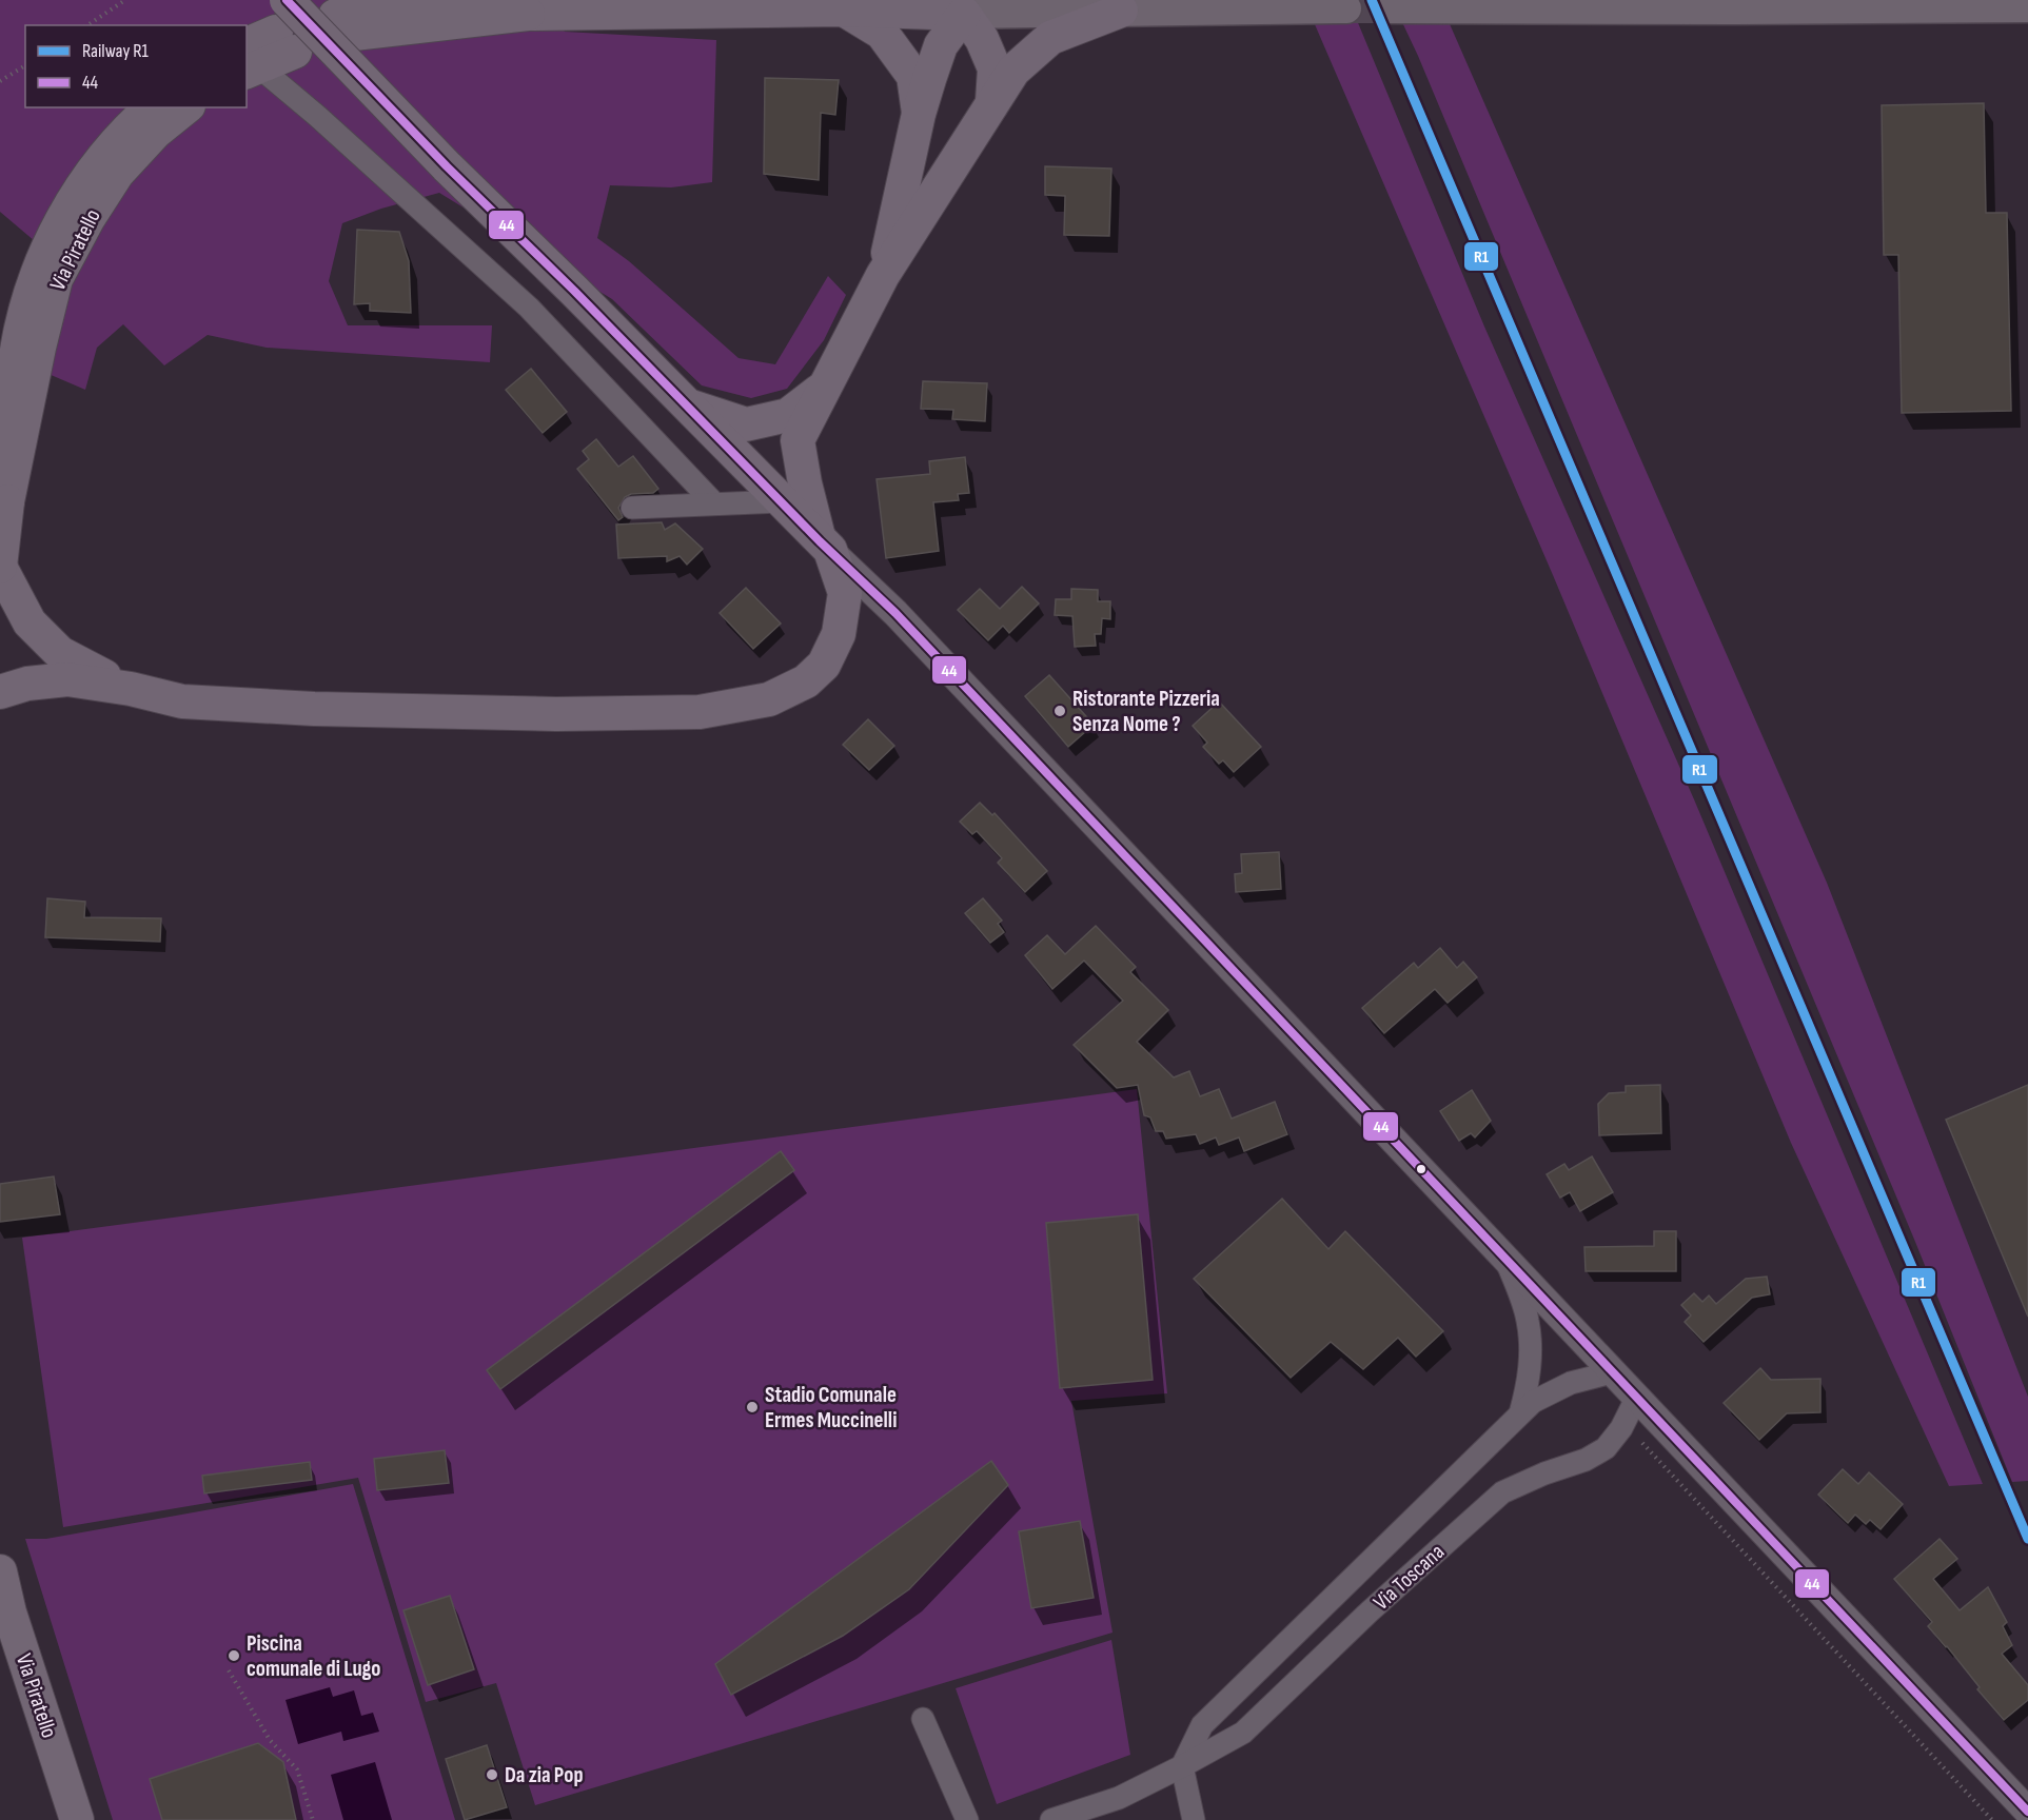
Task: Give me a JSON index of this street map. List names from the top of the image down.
{
  "streets": {
    "main road": ["Via Piratello"],
    "street": ["Via Toscana"]
  },
  "places": [
    "Ristorante Pizzeria Senza Nome ?",
    "Stadio Comunale Ermes Muccinelli",
    "Piscina comunale di Lugo",
    "Da zia Pop"
  ],
  "lines": ["rail line R1", "transit line 44"],
  "legend": ["Railway R1", "44"]
}
